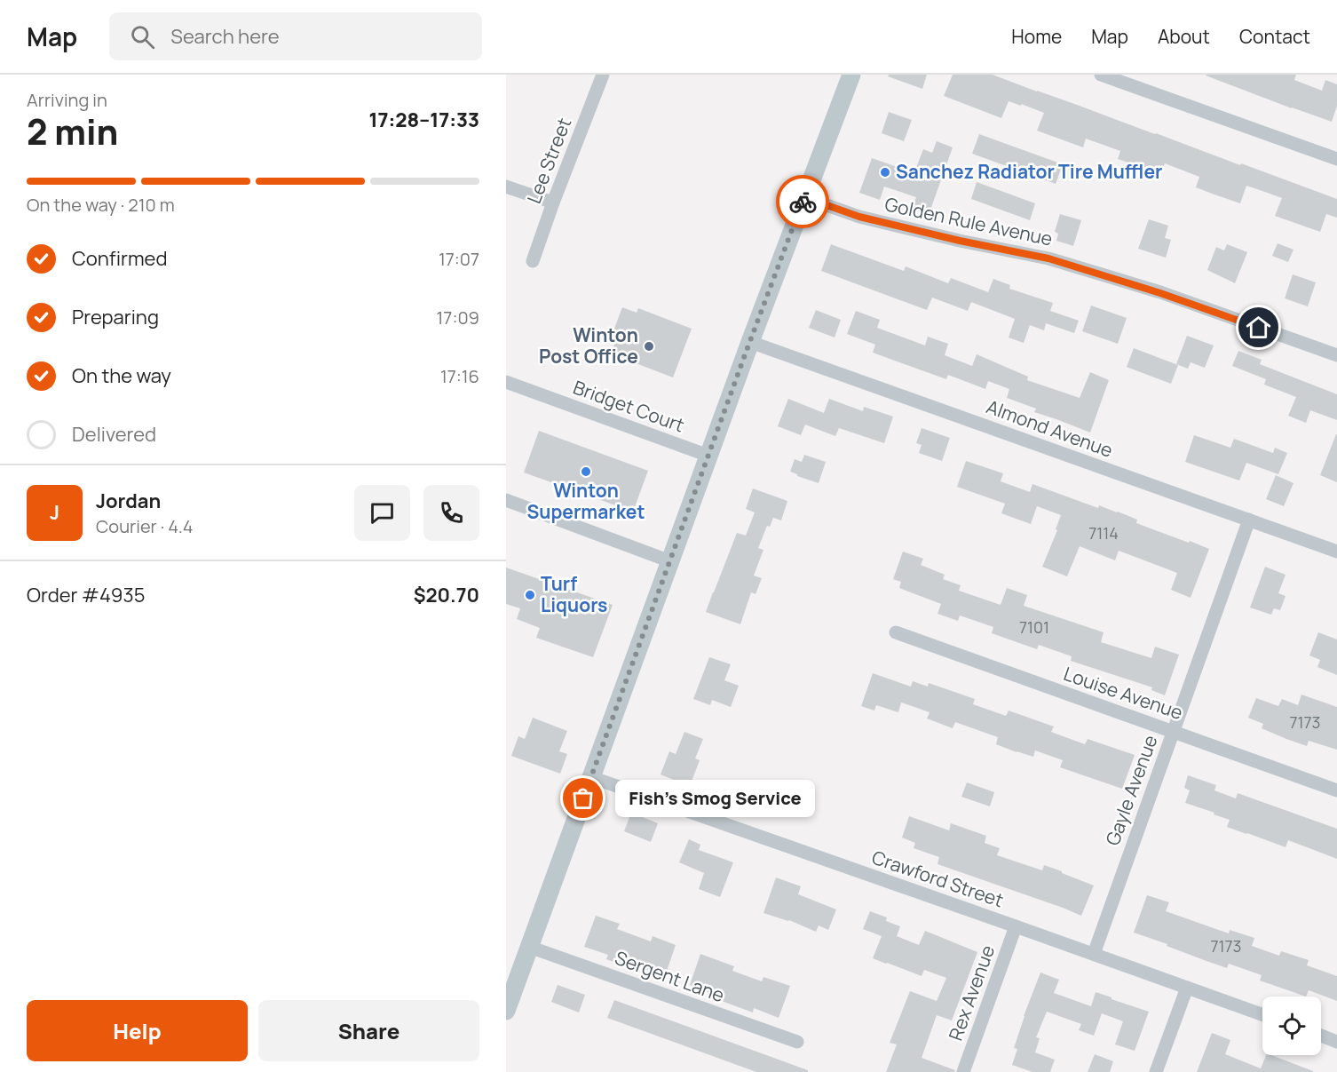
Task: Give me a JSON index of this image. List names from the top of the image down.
{
  "streets": {
    "street": [
      "Lee Street",
      "Golden Rule Avenue",
      "Bridget Court",
      "Almond Avenue",
      "Louise Avenue",
      "Gayle Avenue",
      "Crawford Street",
      "Sergent Lane",
      "Rex Avenue"
    ]
  },
  "crossings": [
    ["Almond Avenue", "Gayle Avenue"],
    ["Louise Avenue", "Gayle Avenue"],
    ["Gayle Avenue", "Crawford Street"],
    ["Crawford Street", "Rex Avenue"]
  ],
  "places": [
    "Sanchez Radiator Tire Muffler",
    "Winton Post Office",
    "Winton Supermarket",
    "Turf Liquors",
    "Fish's Smog Service"
  ],
  "house_numbers": [
    "7114",
    "7101",
    "7173",
    "7173"
  ],
  "page": {
    "header": "Map",
    "search": "Search here",
    "nav": [
      "Home",
      "Map",
      "About",
      "Contact"
    ],
    "heading": ["2 min", "Arriving in", "17:28–17:33"],
    "panel": [
      "Jordan",
      "Courier · 4.4",
      "Order #4935",
      "$20.70"
    ],
    "bar": "On the way · 210 m",
    "list": [
      ["Confirmed", "17:07"],
      ["Preparing", "17:09"],
      ["On the way", "17:16"],
      "Delivered"
    ],
    "round": "J",
    "bubble": "Fish's Smog Service",
    "buttons": ["Help", "Share"]
  }
}
